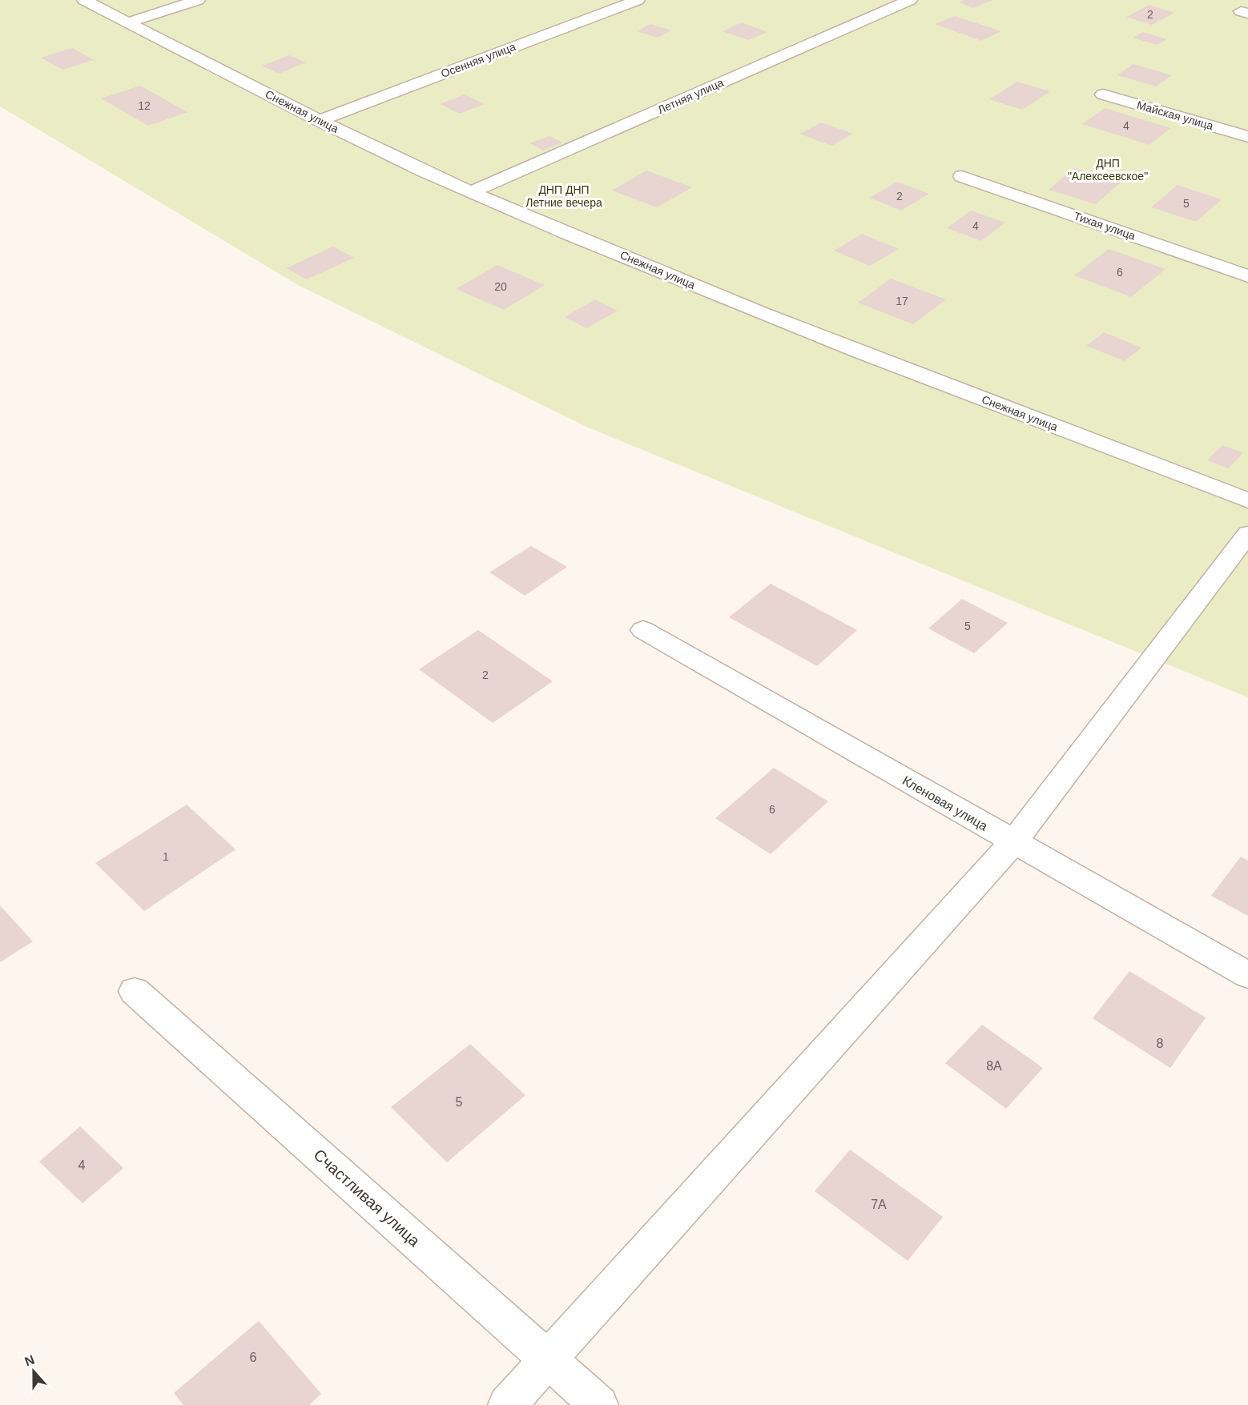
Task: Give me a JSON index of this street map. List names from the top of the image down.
{
  "streets": {
    "street": [
      "Осенняя улица",
      "Летняя улица",
      "Снежная улица",
      "Майская улица",
      "Тихая улица",
      "Кленовая улица",
      "Счастливая улица"
    ]
  },
  "crossings": [
    ["Осенняя улица", "Снежная улица"],
    ["Летняя улица", "Снежная улица"]
  ],
  "parks": ["ДНП \"Алексеевское\"", "ДНП ДНП Летние вечера"],
  "house_numbers": [
    "2",
    "12",
    "4",
    "2",
    "5",
    "4",
    "6",
    "20",
    "17",
    "5",
    "2",
    "6",
    "1",
    "8",
    "8А",
    "5",
    "4",
    "7А",
    "6"
  ],
  "north": "top"
}
